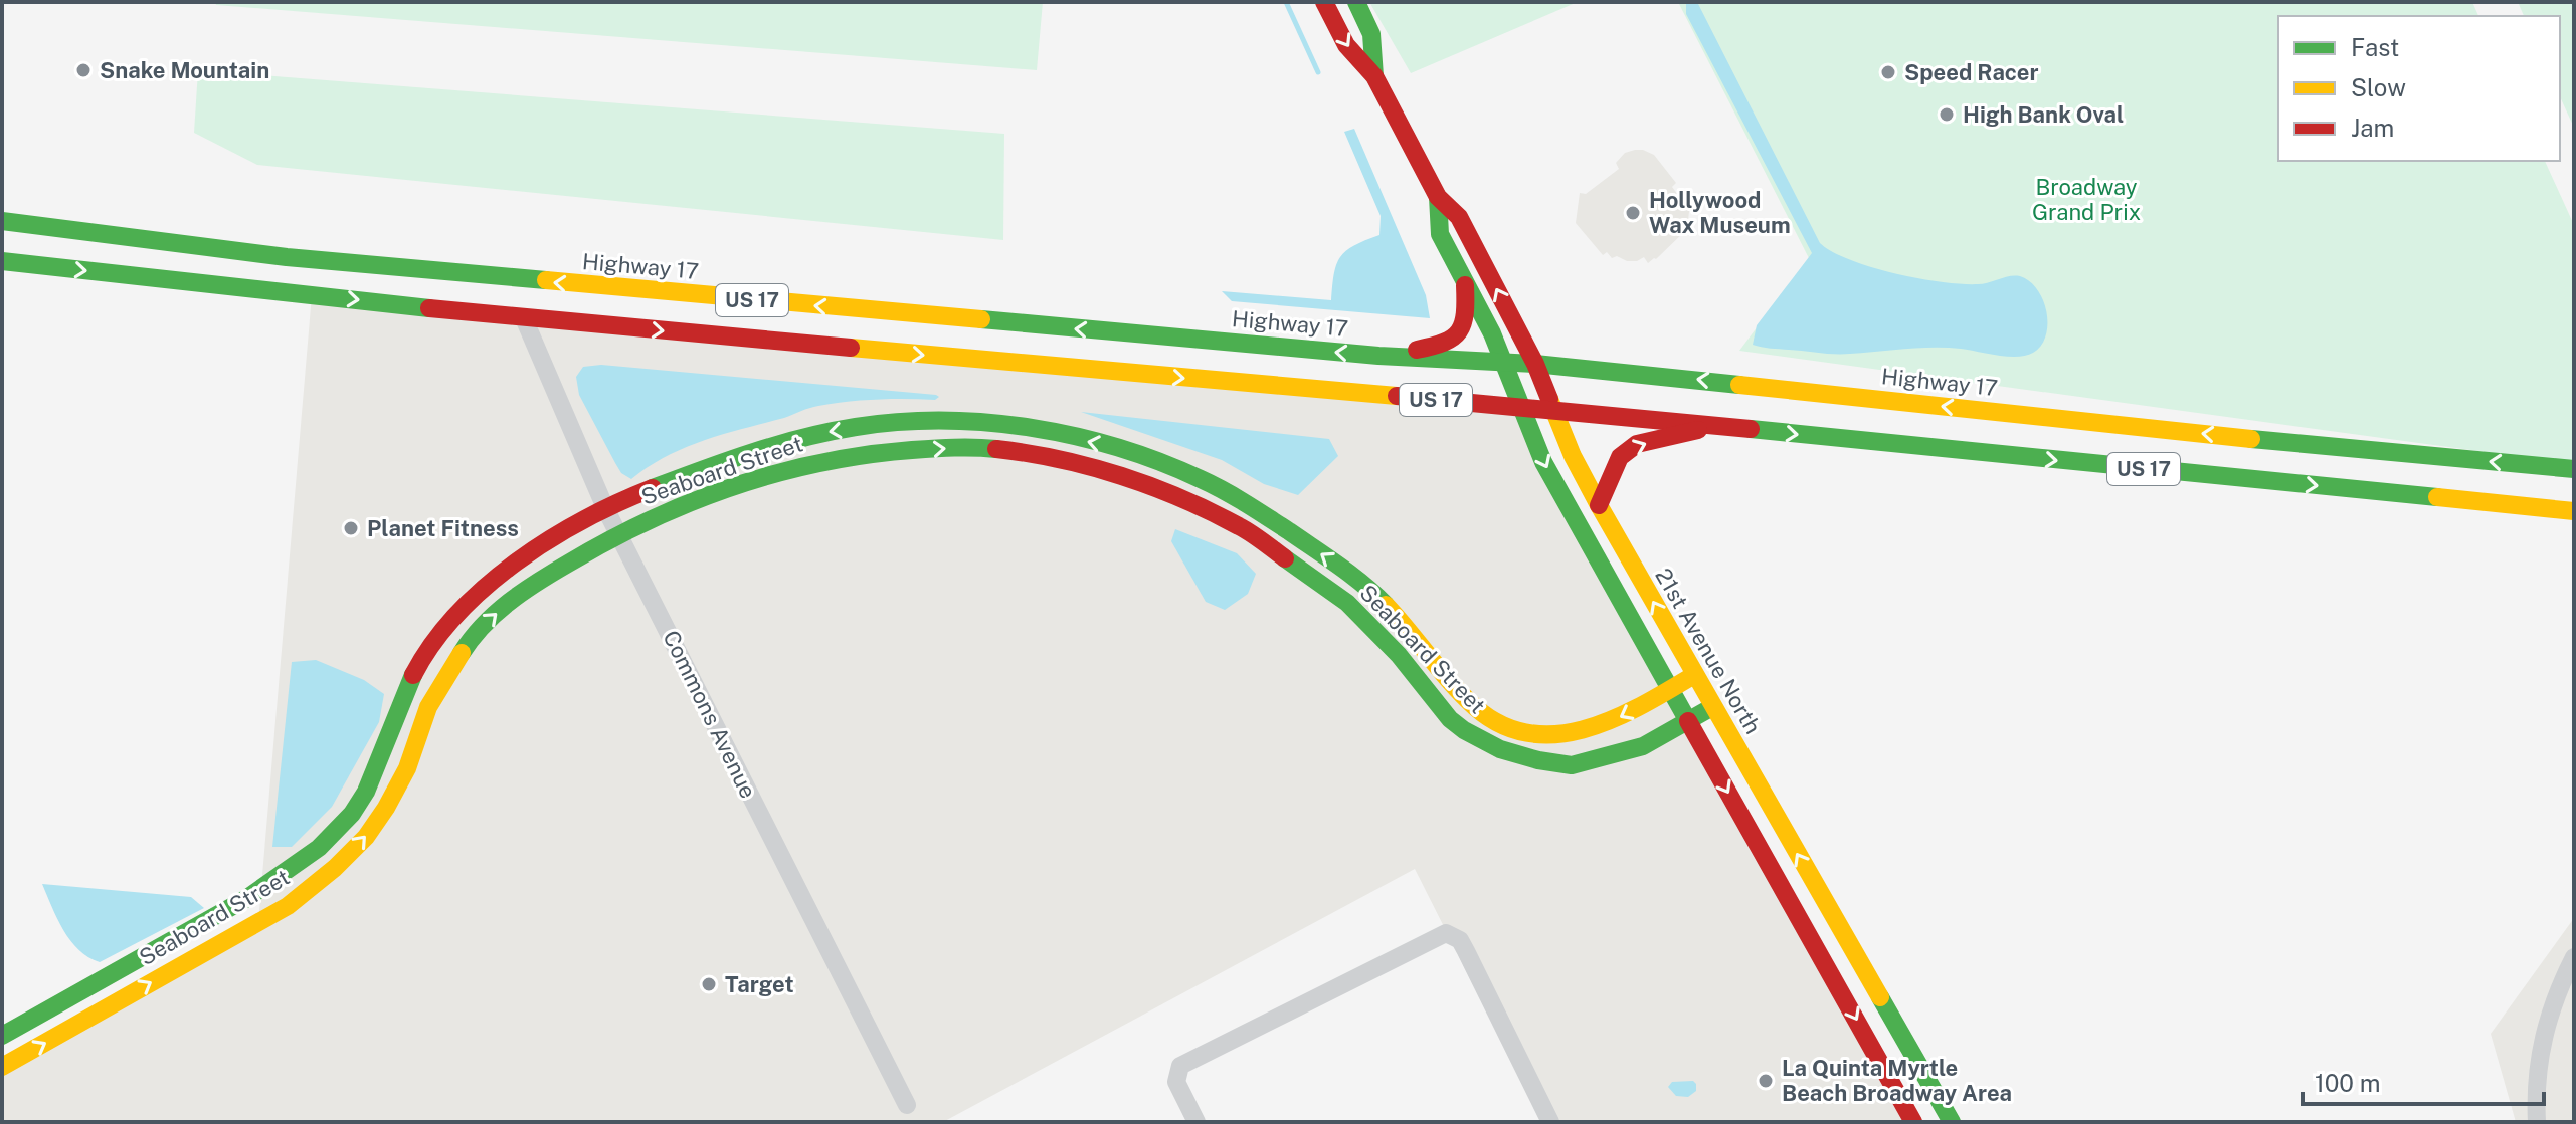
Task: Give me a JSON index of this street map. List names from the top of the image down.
{
  "streets": {
    "main road": [
      "Highway 17",
      "US 17",
      "Seaboard Street",
      "21st Avenue North"
    ],
    "street": ["Commons Avenue"]
  },
  "crossings": [
    ["Highway 17", "21st Avenue North"],
    ["US 17", "21st Avenue North"],
    ["US 17", "Commons Avenue"],
    ["Seaboard Street", "21st Avenue North"],
    ["Seaboard Street", "Commons Avenue"]
  ],
  "parks": ["Broadway Grand Prix"],
  "places": [
    "Snake Mountain",
    "Speed Racer",
    "High Bank Oval",
    "Hollywood Wax Museum",
    "Planet Fitness",
    "Target",
    "La Quinta Myrtle Beach Broadway Area"
  ],
  "legend": ["Fast", "Slow", "Jam"],
  "scale_bar": "100 m"
}
